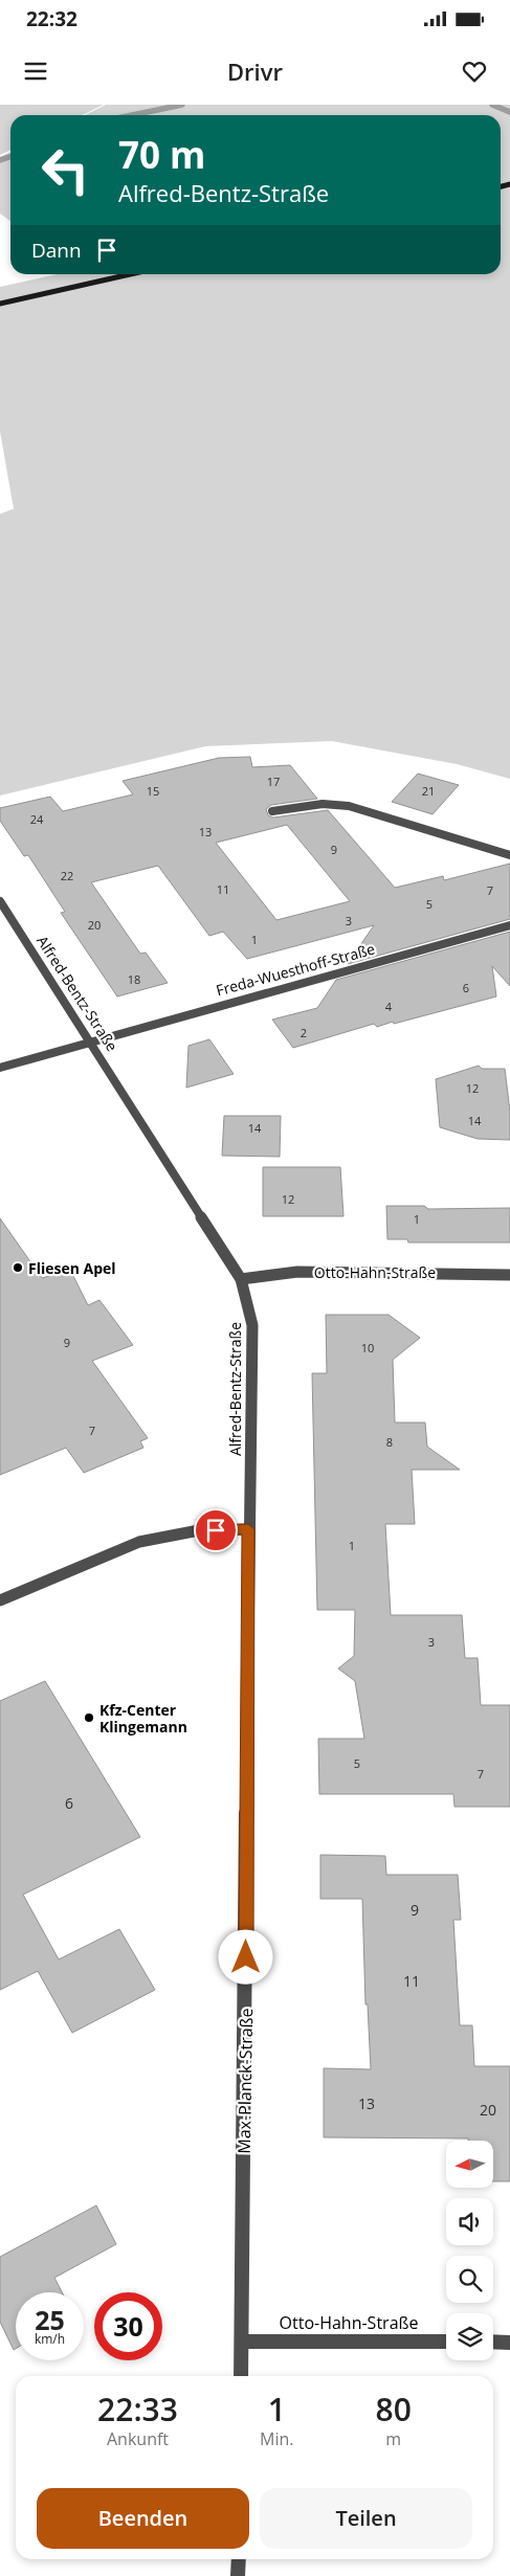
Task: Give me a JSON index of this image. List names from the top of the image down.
{
  "streets": {
    "street": [
      "Freda-Wuesthoff-Straße",
      "Alfred-Bentz-Straße",
      "Otto-Hahn-Straße",
      "Max-Planck-Straße"
    ]
  },
  "crossings": [
    ["Freda-Wuesthoff-Straße", "Alfred-Bentz-Straße"],
    ["Alfred-Bentz-Straße", "Otto-Hahn-Straße"],
    ["Alfred-Bentz-Straße", "Max-Planck-Straße"],
    ["Otto-Hahn-Straße", "Max-Planck-Straße"]
  ],
  "places": ["Fliesen Apel", "Kfz-Center Klingemann"],
  "house_numbers": [
    "17",
    "15",
    "21",
    "24",
    "13",
    "9",
    "22",
    "11",
    "7",
    "5",
    "3",
    "20",
    "1",
    "18",
    "6",
    "4",
    "2",
    "12",
    "14",
    "14",
    "12",
    "1",
    "9",
    "10",
    "7",
    "8",
    "1",
    "3",
    "5",
    "7",
    "6",
    "9",
    "11",
    "13",
    "20"
  ],
  "north": "left",
  "page": {
    "status": "22:32",
    "header": "Drivr",
    "turn": ["70 m", "Alfred-Bentz-Straße"],
    "then": "Dann",
    "speed": "25 km/h",
    "limit": "30",
    "eta": [
      "22:33",
      "Ankunft",
      "1",
      "Min.",
      "80",
      "m"
    ],
    "buttons": ["Beenden", "Teilen"]
  }
}
